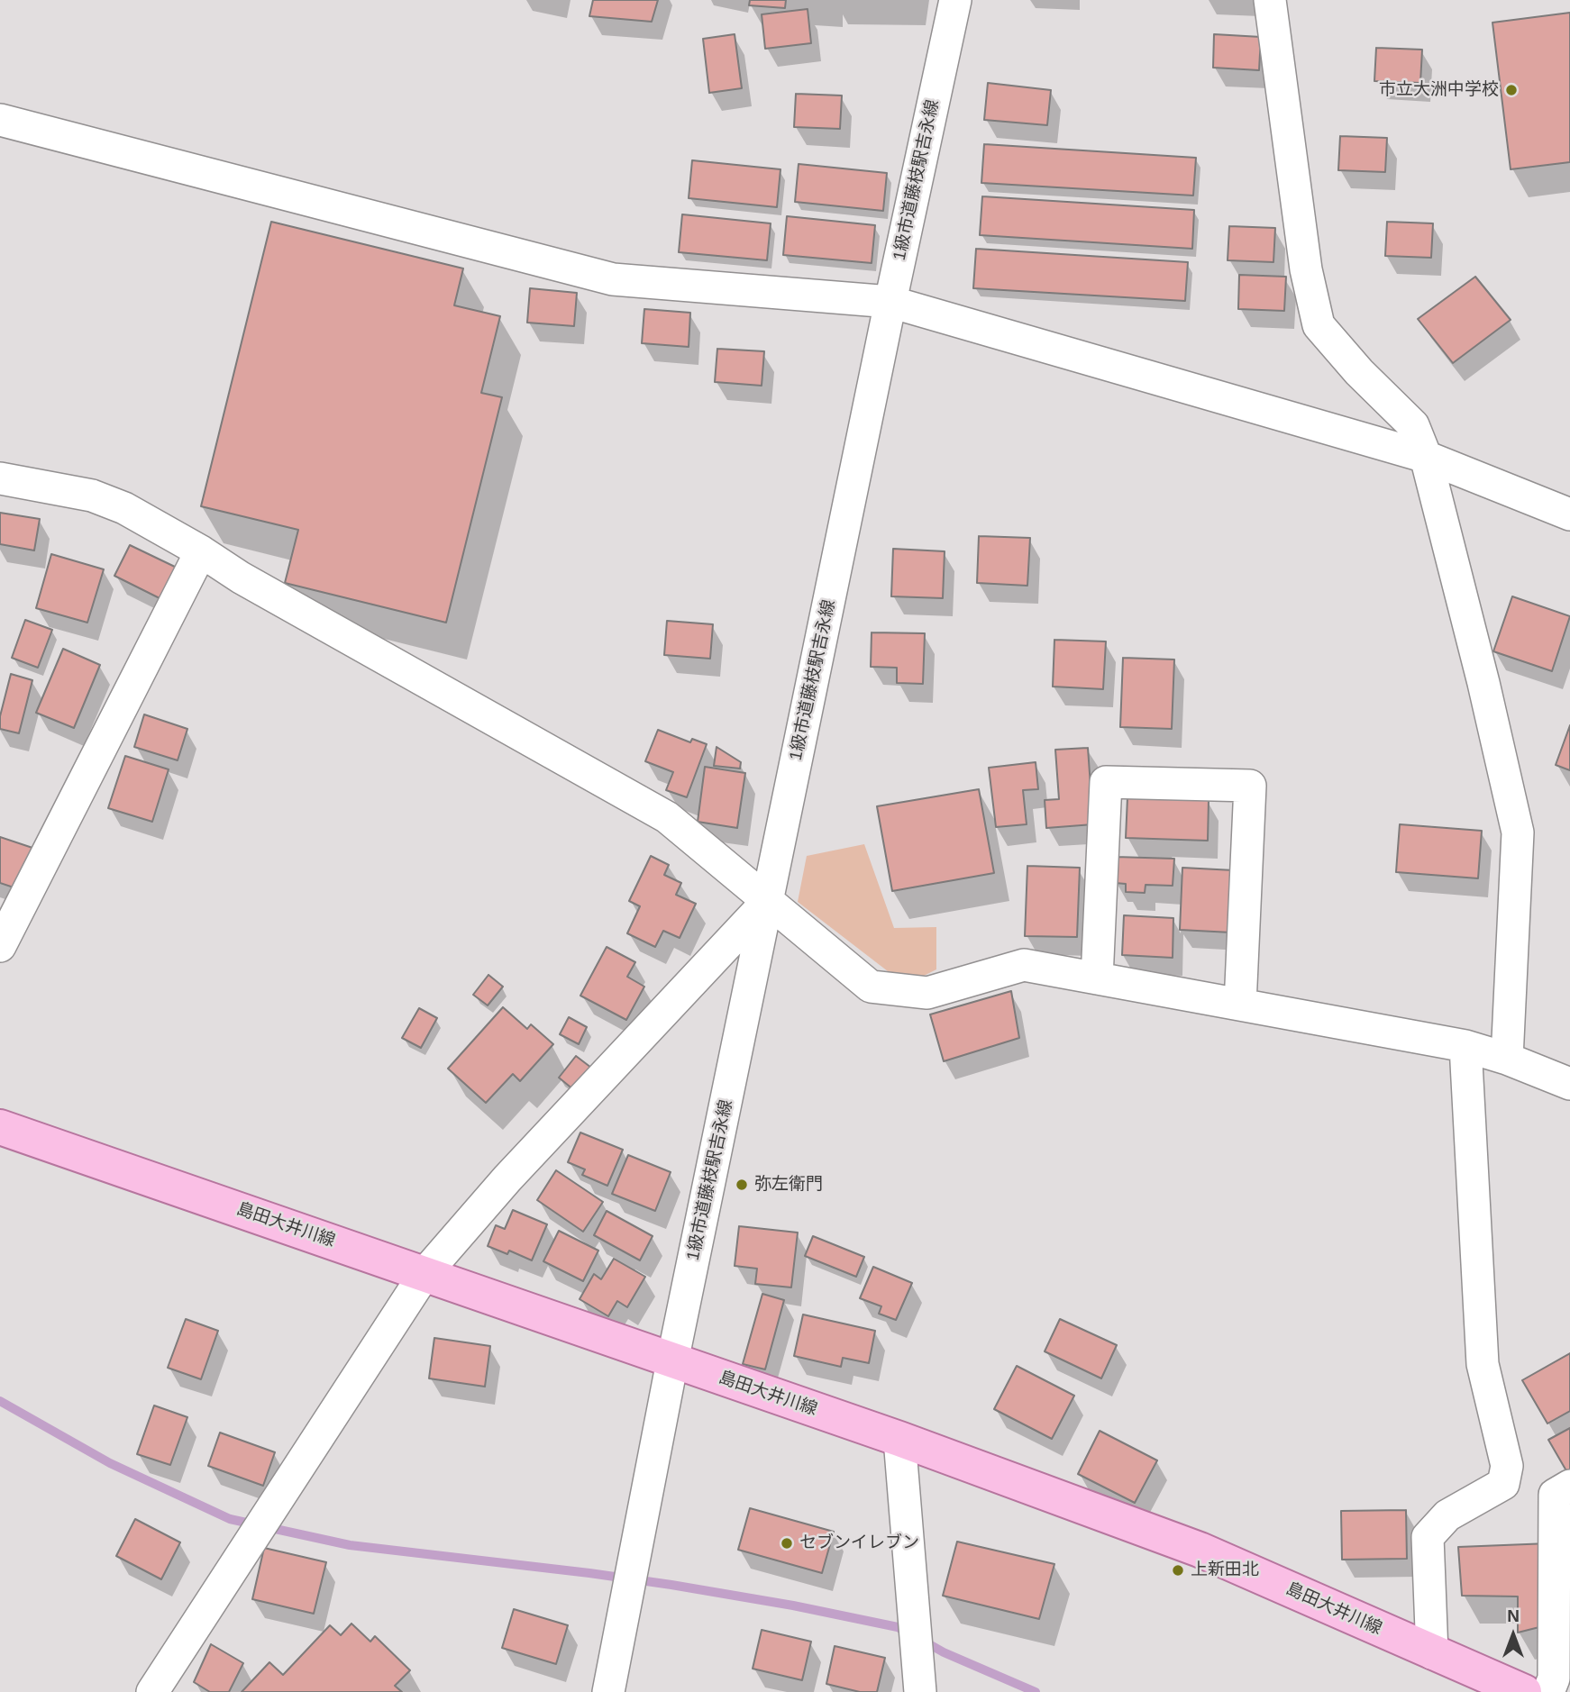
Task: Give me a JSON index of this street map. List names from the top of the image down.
{
  "streets": {
    "main road": ["島田大井川線"],
    "street": ["1級市道藤枝駅吉永線"]
  },
  "crossings": [
    ["1級市道藤枝駅吉永線", "島田大井川線"]
  ],
  "places": [
    "市立大洲中学校",
    "弥左衛門",
    "セブンイレブン",
    "上新田北"
  ],
  "north": "top"
}
